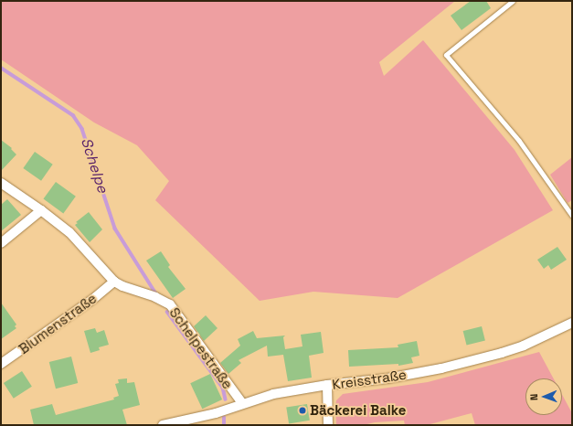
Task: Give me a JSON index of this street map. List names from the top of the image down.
{
  "streets": {
    "street": ["Blumenstraße", "Schelpestraße", "Kreisstraße"]
  },
  "crossings": [
    ["Blumenstraße", "Schelpestraße"],
    ["Schelpestraße", "Kreisstraße"]
  ],
  "water": ["Schelpe"],
  "places": ["Bäckerei Balke"],
  "north": "left"
}
